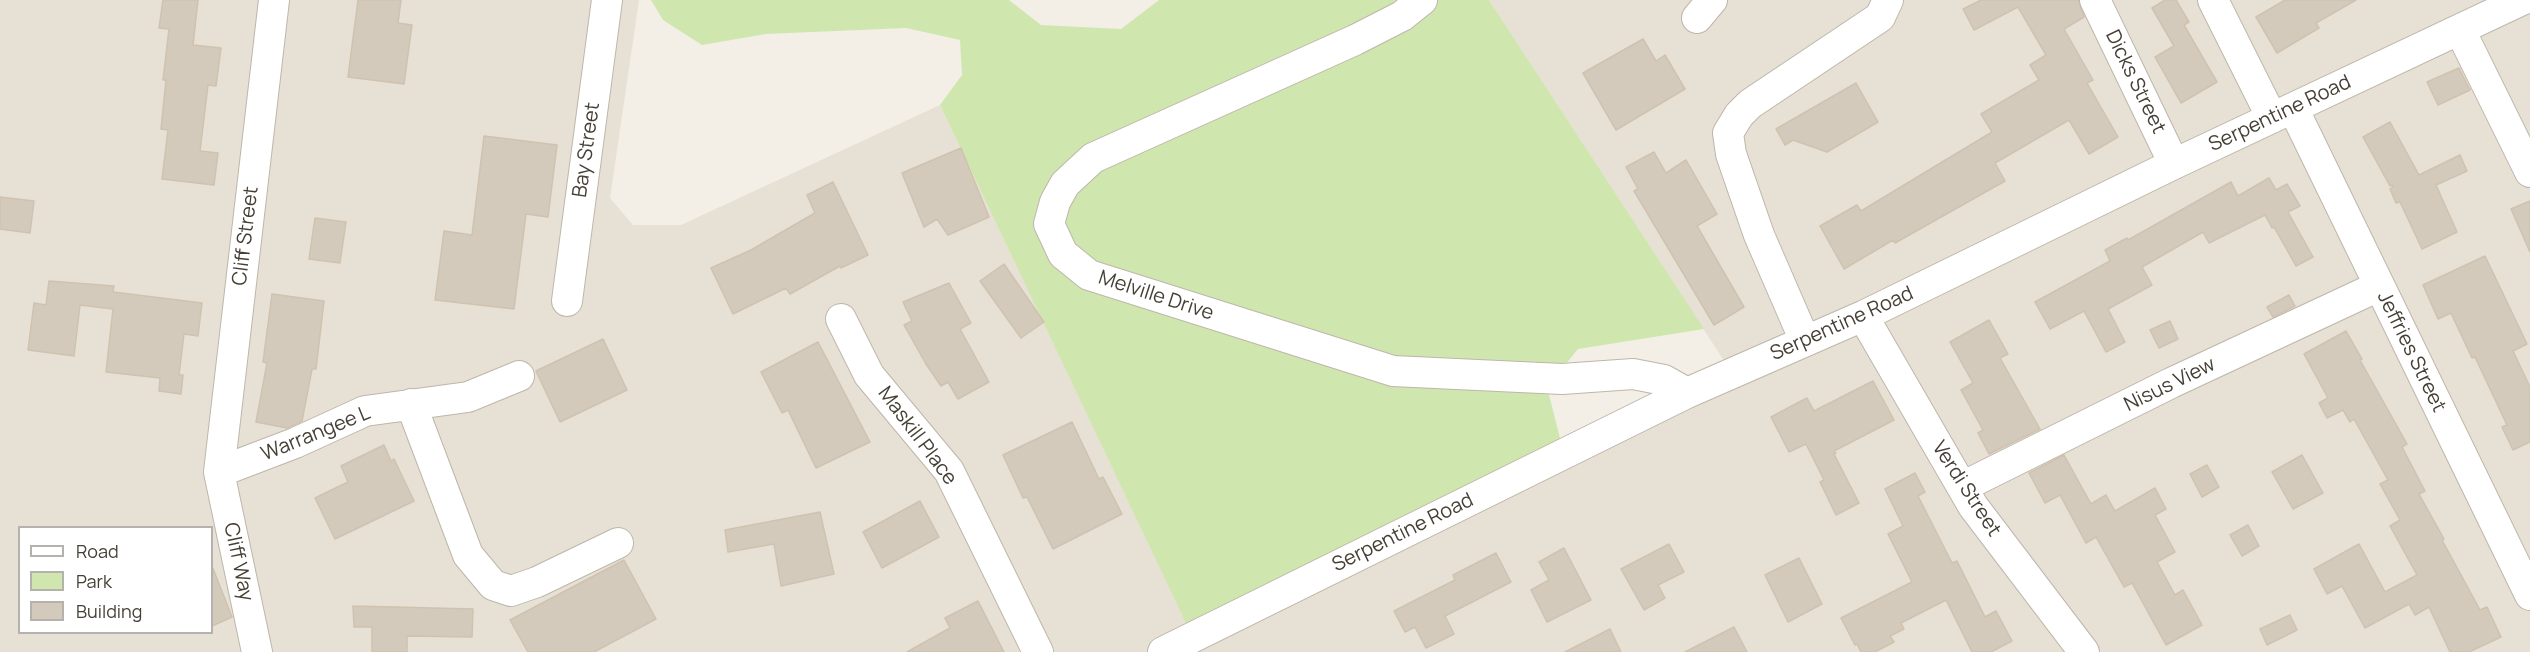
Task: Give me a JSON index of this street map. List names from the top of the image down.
{
  "streets": {
    "street": [
      "Dicks Street",
      "Serpentine Road",
      "Bay Street",
      "Cliff Street",
      "Melville Drive",
      "Jeffries Street",
      "Nisus View",
      "Warrangee L",
      "Maskill Place",
      "Verdi Street",
      "Cliff Way"
    ]
  },
  "crossings": [
    ["Dicks Street", "Serpentine Road"],
    ["Serpentine Road", "Melville Drive"],
    ["Serpentine Road", "Jeffries Street"],
    ["Serpentine Road", "Verdi Street"],
    ["Cliff Street", "Warrangee L"],
    ["Cliff Street", "Cliff Way"],
    ["Jeffries Street", "Nisus View"],
    ["Nisus View", "Verdi Street"],
    ["Warrangee L", "Cliff Way"]
  ],
  "legend": ["Road", "Park", "Building"]
}
